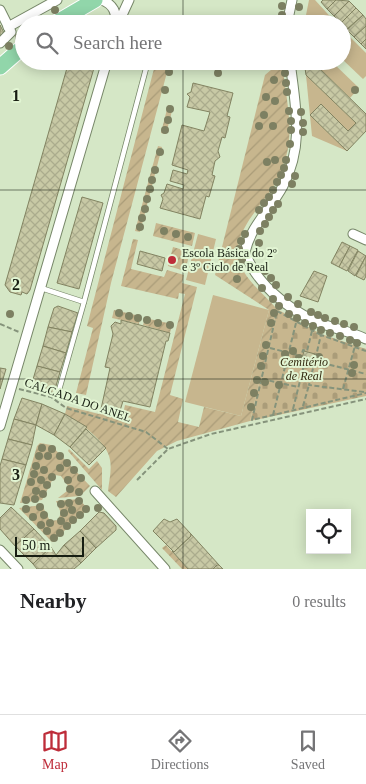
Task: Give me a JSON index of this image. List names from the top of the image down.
{
  "streets": {
    "path": ["CALCADA DO ANEL"]
  },
  "parks": ["Cemitério de Real"],
  "places": ["Escola Básica do 2º e 3º Ciclo de Real"],
  "scale_bar": "50 m",
  "page": {
    "search": "Search here",
    "scale": "50 m",
    "heading": ["Nearby", "0 results"],
    "nav": ["Map", "Directions", "Saved"]
  },
  "grid": {
    "rows": ["1", "2", "3"]
  }
}
